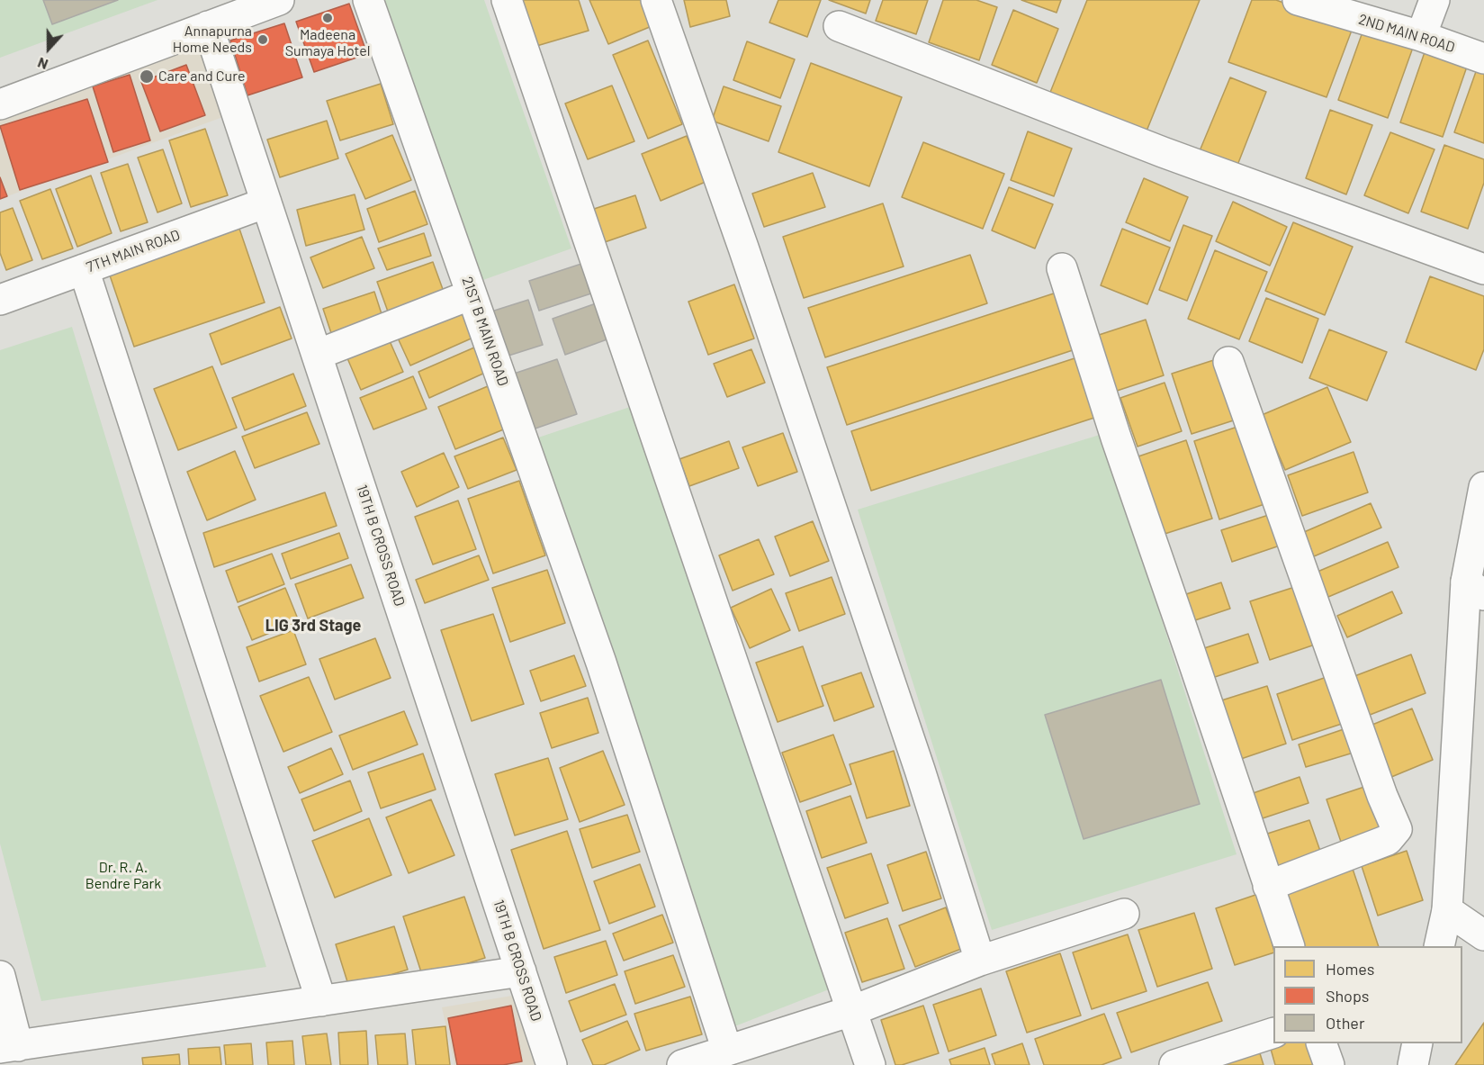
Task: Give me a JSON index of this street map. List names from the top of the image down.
{
  "streets": {
    "street": [
      "2ND MAIN ROAD",
      "7TH MAIN ROAD",
      "21ST B MAIN ROAD",
      "19TH B CROSS ROAD"
    ]
  },
  "crossings": [
    ["7TH MAIN ROAD", "19TH B CROSS ROAD"]
  ],
  "districts": ["LIG 3rd Stage"],
  "parks": ["Dr. R. A. Bendre Park"],
  "places": ["Madeena Sumaya Hotel", "Annapurna Home Needs", "Care and Cure"],
  "legend": ["Homes", "Shops", "Other"],
  "north": "bottom"
}
